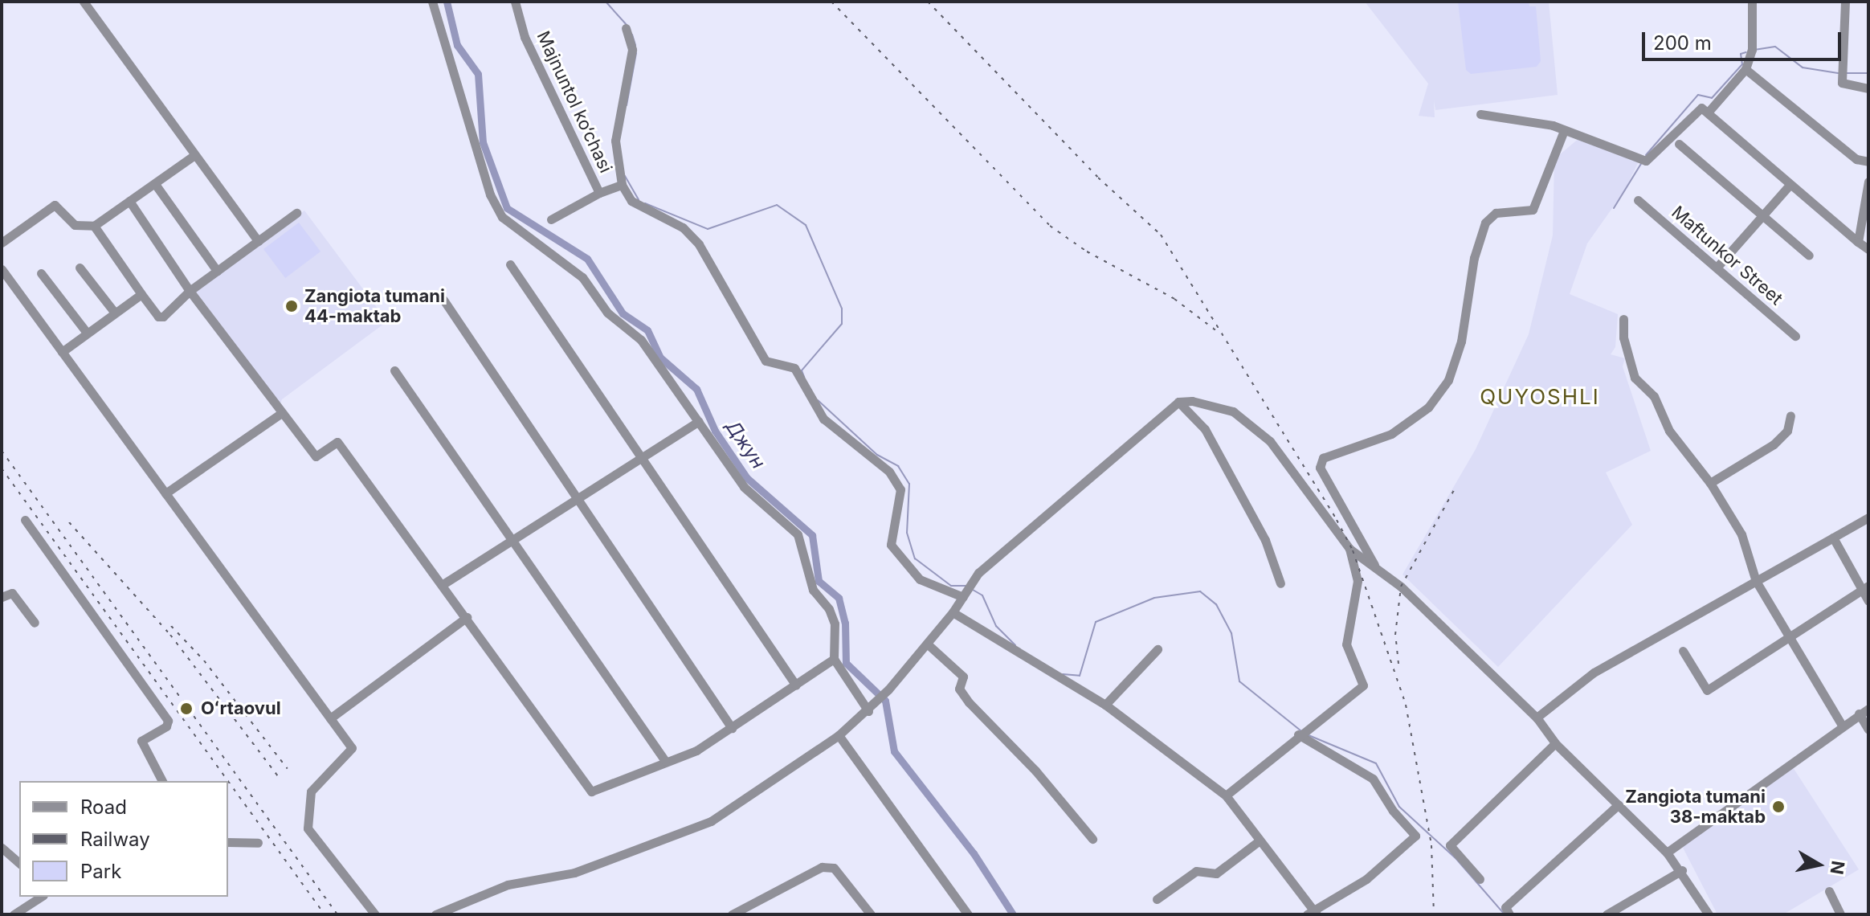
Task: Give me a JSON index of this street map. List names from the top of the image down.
{
  "streets": {
    "street": ["Majnuntol ko‘chasi", "Maftunkor Street"]
  },
  "districts": ["QUYOSHLI"],
  "water": ["Джун"],
  "places": ["Zangiota tumani 44-maktab", "Oʻrtaovul", "Zangiota tumani 38-maktab"],
  "legend": ["Road", "Railway", "Park"],
  "scale_bar": "200 m",
  "north": "right"
}
